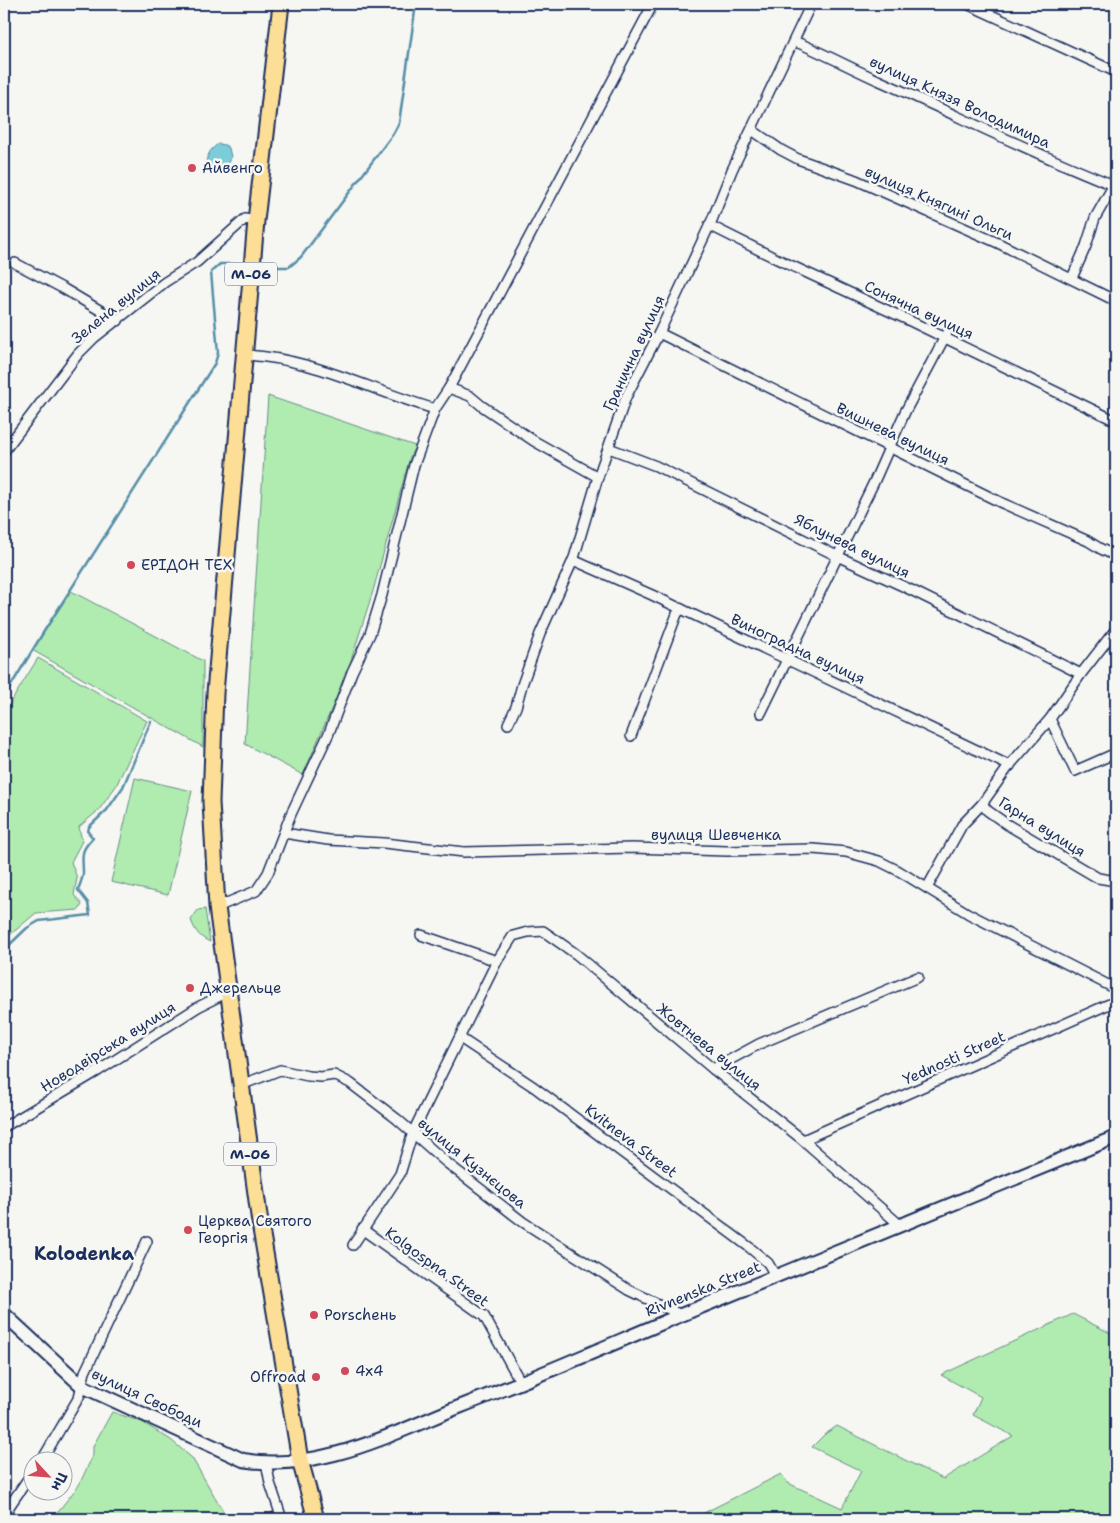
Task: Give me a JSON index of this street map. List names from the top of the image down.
{
  "streets": {
    "highway": ["М-06"],
    "main road": ["Rivnenska Street", "вулиця Свободи"],
    "street": [
      "вулиця Князя Володимира",
      "вулиця Княгині Ольги",
      "Зелена вулиця",
      "Сонячна вулиця",
      "Гранична вулиця",
      "Вишнева вулиця",
      "Яблунева вулиця",
      "Виноградна вулиця",
      "Гарна вулиця",
      "вулиця Шевченка",
      "Новодвірська вулиця",
      "Жовтнева вулиця",
      "Yednosti Street",
      "Kvitneva Street",
      "вулиця Кузнєцова",
      "Kolgospna Street"
    ]
  },
  "crossings": [
    ["вулиця Князя Володимира", "Гранична вулиця"],
    ["вулиця Княгині Ольги", "Гранична вулиця"],
    ["М-06", "Зелена вулиця"],
    ["М-06", "Новодвірська вулиця"],
    ["М-06", "вулиця Кузнєцова"],
    ["М-06", "Rivnenska Street"],
    ["М-06", "вулиця Свободи"],
    ["Сонячна вулиця", "Гранична вулиця"],
    ["Гранична вулиця", "Вишнева вулиця"],
    ["Гранична вулиця", "Яблунева вулиця"],
    ["Гранична вулиця", "Виноградна вулиця"],
    ["Жовтнева вулиця", "Yednosti Street"],
    ["Жовтнева вулиця", "Kvitneva Street"],
    ["Жовтнева вулиця", "вулиця Кузнєцова"],
    ["Жовтнева вулиця", "Kolgospna Street"],
    ["Жовтнева вулиця", "Rivnenska Street"],
    ["Kvitneva Street", "Rivnenska Street"],
    ["вулиця Кузнєцова", "Rivnenska Street"],
    ["Kolgospna Street", "Rivnenska Street"],
    ["Rivnenska Street", "вулиця Свободи"]
  ],
  "districts": ["Kolodenka"],
  "places": [
    "Айвенго",
    "ЕРІДОН ТЕХ",
    "Джерельце",
    "Церква Святого Георгія",
    "Porscheнь",
    "4x4",
    "Offroad"
  ],
  "north": "bottom right"
}
